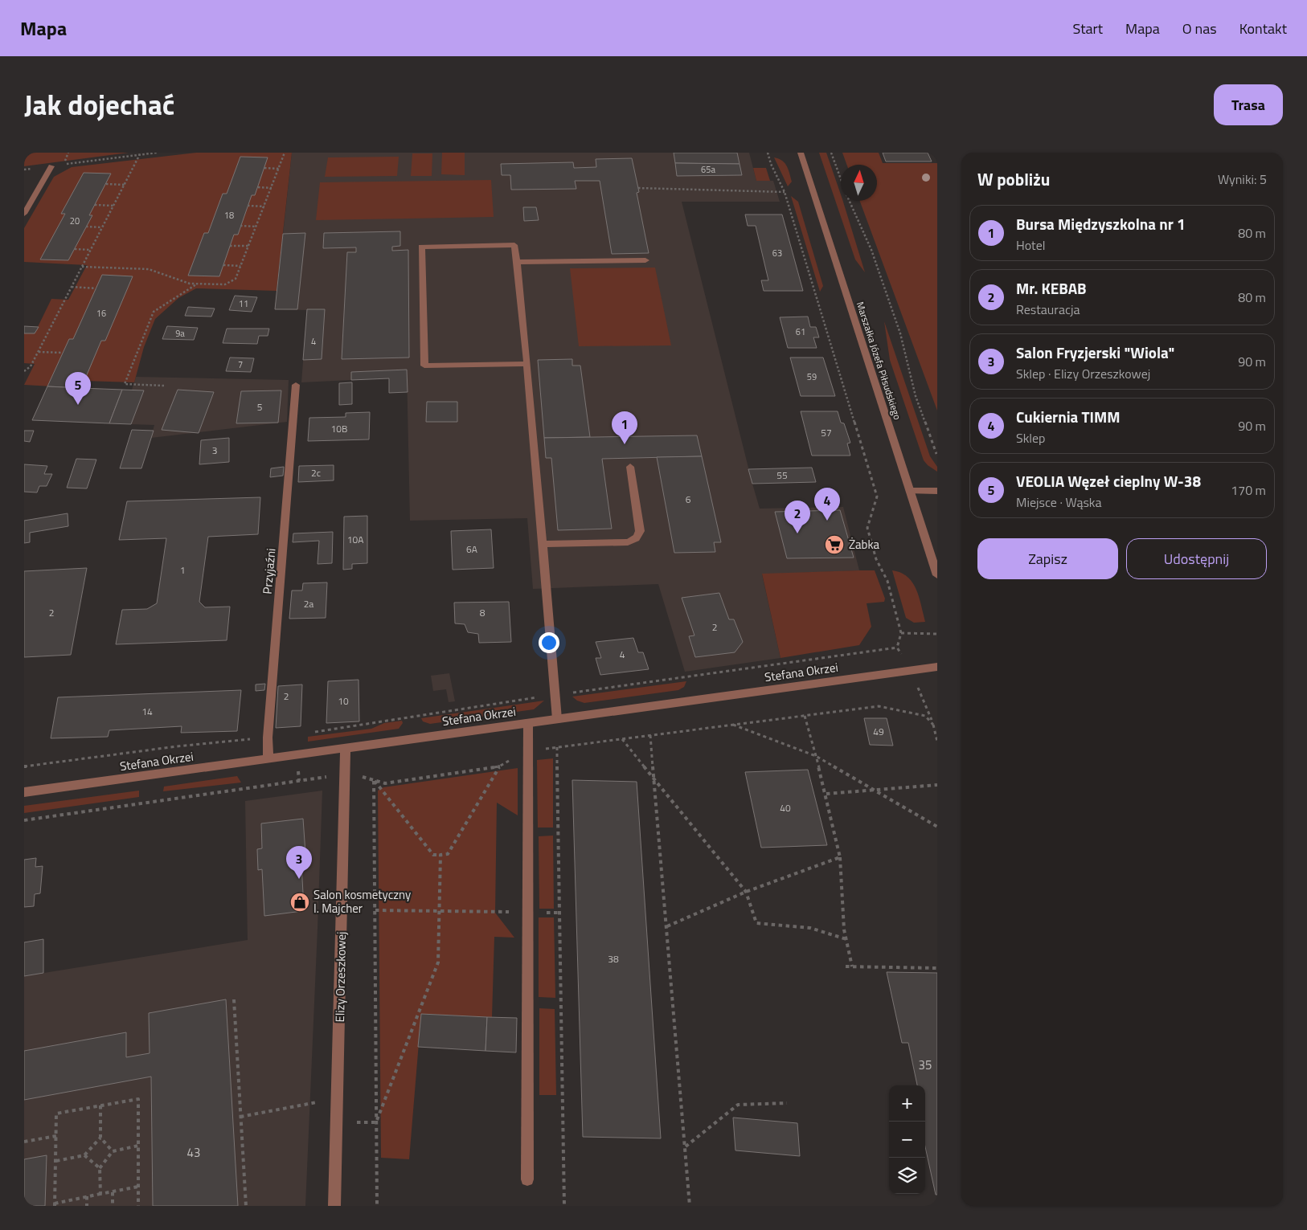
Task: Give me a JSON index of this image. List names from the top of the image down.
{
  "streets": {
    "street": [
      "Marszałka Józefa Piłsudskiego",
      "Przyjaźni",
      "Stefana Okrzei",
      "Elizy Orzeszkowej"
    ]
  },
  "crossings": [
    ["Przyjaźni", "Stefana Okrzei"],
    ["Stefana Okrzei", "Elizy Orzeszkowej"]
  ],
  "places": {
    "supermarket": ["Żabka"],
    "shop": ["Salon kosmetyczny I. Majcher"]
  },
  "house_numbers": [
    "65a",
    "18",
    "20",
    "63",
    "11",
    "16",
    "61",
    "9a",
    "4",
    "7",
    "59",
    "5",
    "10B",
    "57",
    "3",
    "2c",
    "55",
    "6",
    "10A",
    "6A",
    "1",
    "2a",
    "2",
    "8",
    "2",
    "4",
    "2",
    "10",
    "14",
    "49",
    "40",
    "38",
    "35",
    "43"
  ],
  "north": "top",
  "page": {
    "header": "Mapa",
    "nav": [
      "Start",
      "Mapa",
      "O nas",
      "Kontakt"
    ],
    "title": "Jak dojechać",
    "buttons": [
      "Trasa",
      ["Zapisz", "Udostępnij"]
    ],
    "heading": ["W pobliżu", "Wyniki: 5"],
    "list": [
      {
        "mark": "1",
        "name": "Bursa Międzyszkolna nr 1",
        "note": "Hotel",
        "value": "80 m"
      },
      {
        "mark": "2",
        "name": "Mr. KEBAB",
        "note": "Restauracja",
        "value": "80 m"
      },
      {
        "mark": "3",
        "name": "Salon Fryzjerski \"Wiola\"",
        "note": "Sklep · Elizy Orzeszkowej",
        "value": "90 m"
      },
      {
        "mark": "4",
        "name": "Cukiernia TIMM",
        "note": "Sklep",
        "value": "90 m"
      },
      {
        "mark": "5",
        "name": "VEOLIA Węzeł cieplny W-38",
        "note": "Miejsce · Wąska",
        "value": "170 m"
      }
    ],
    "pins": [
      "5",
      "1",
      "4",
      "2",
      "3"
    ],
    "map_buttons": ["+", "−"]
  }
}
